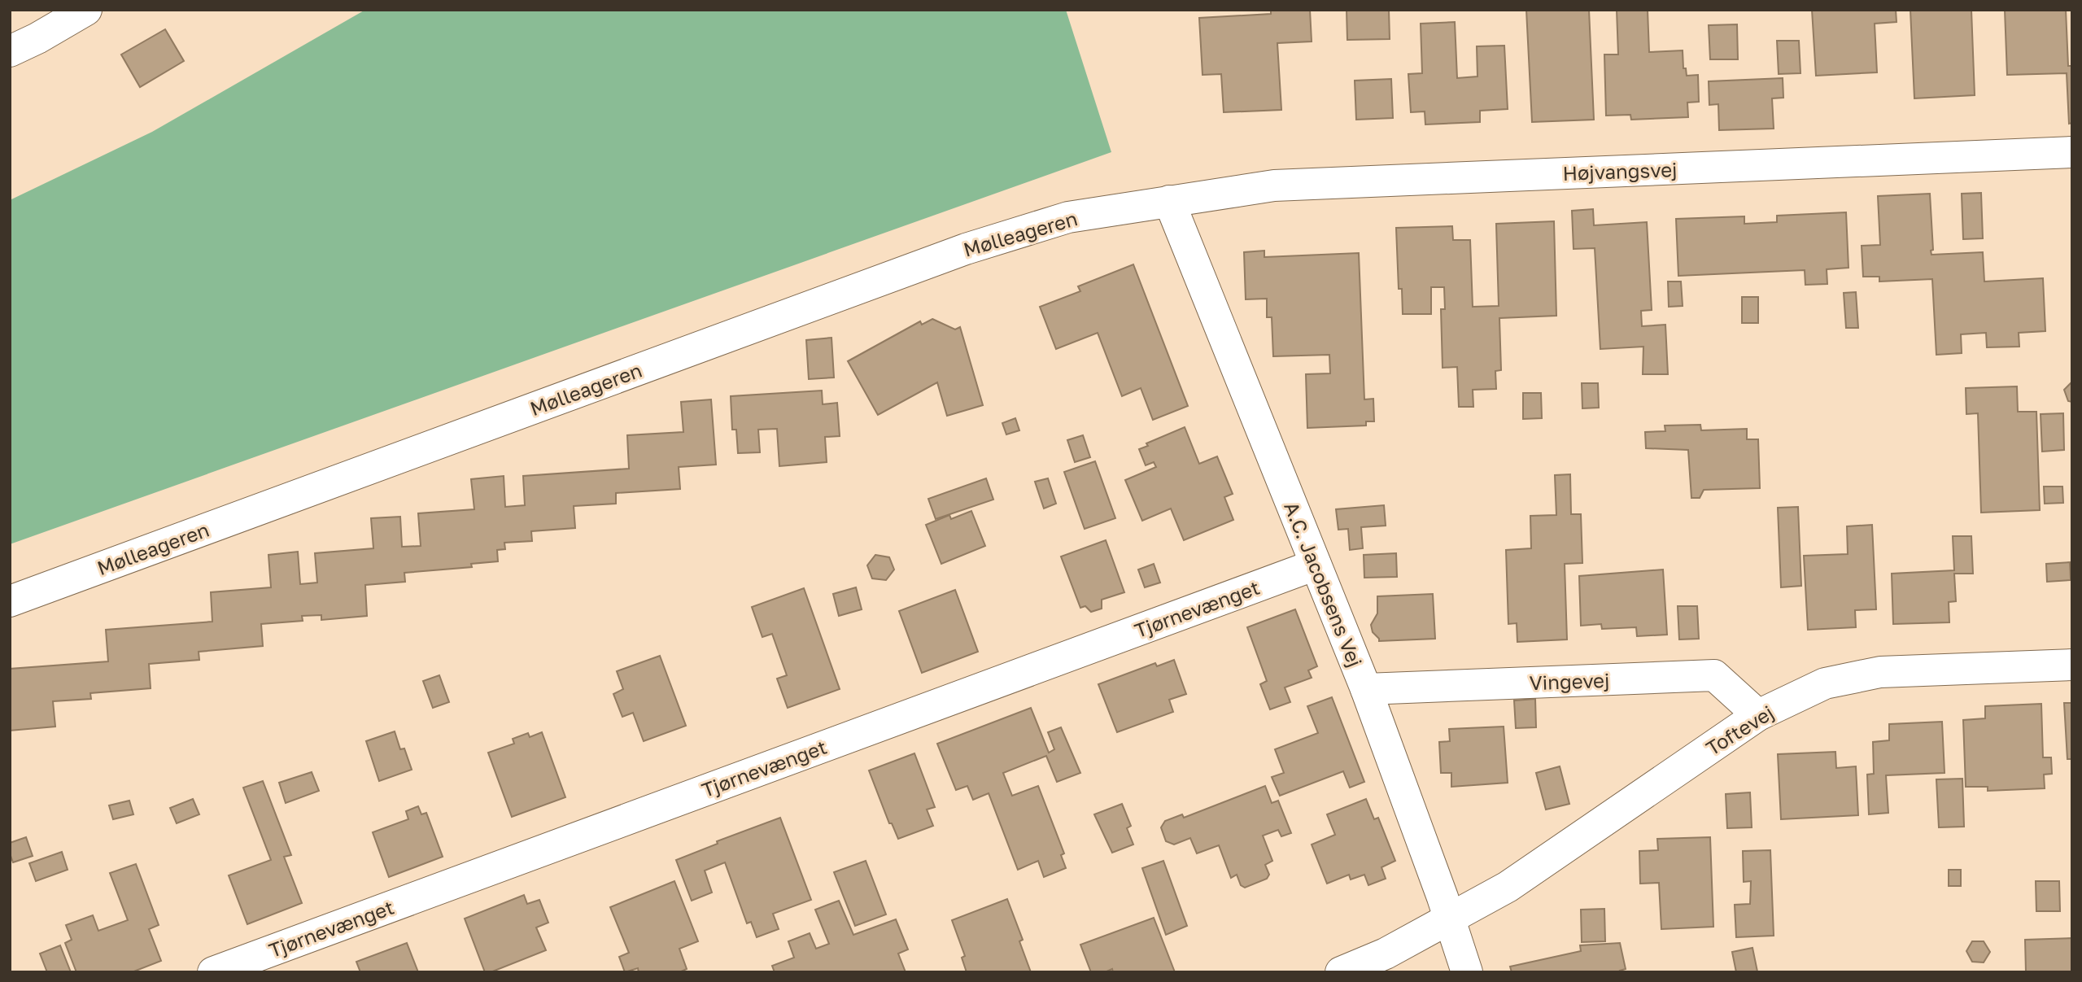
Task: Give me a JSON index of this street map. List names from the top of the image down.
{
  "streets": {
    "street": [
      "Højvangsvej",
      "Mølleageren",
      "A.C. Jacobsens Vej",
      "Tjørnevænget",
      "Vingevej",
      "Toftevej"
    ]
  },
  "crossings": [
    ["Højvangsvej", "Mølleageren"],
    ["Højvangsvej", "A.C. Jacobsens Vej"],
    ["Mølleageren", "A.C. Jacobsens Vej"],
    ["A.C. Jacobsens Vej", "Tjørnevænget"],
    ["A.C. Jacobsens Vej", "Vingevej"],
    ["A.C. Jacobsens Vej", "Toftevej"],
    ["Vingevej", "Toftevej"]
  ]
}
